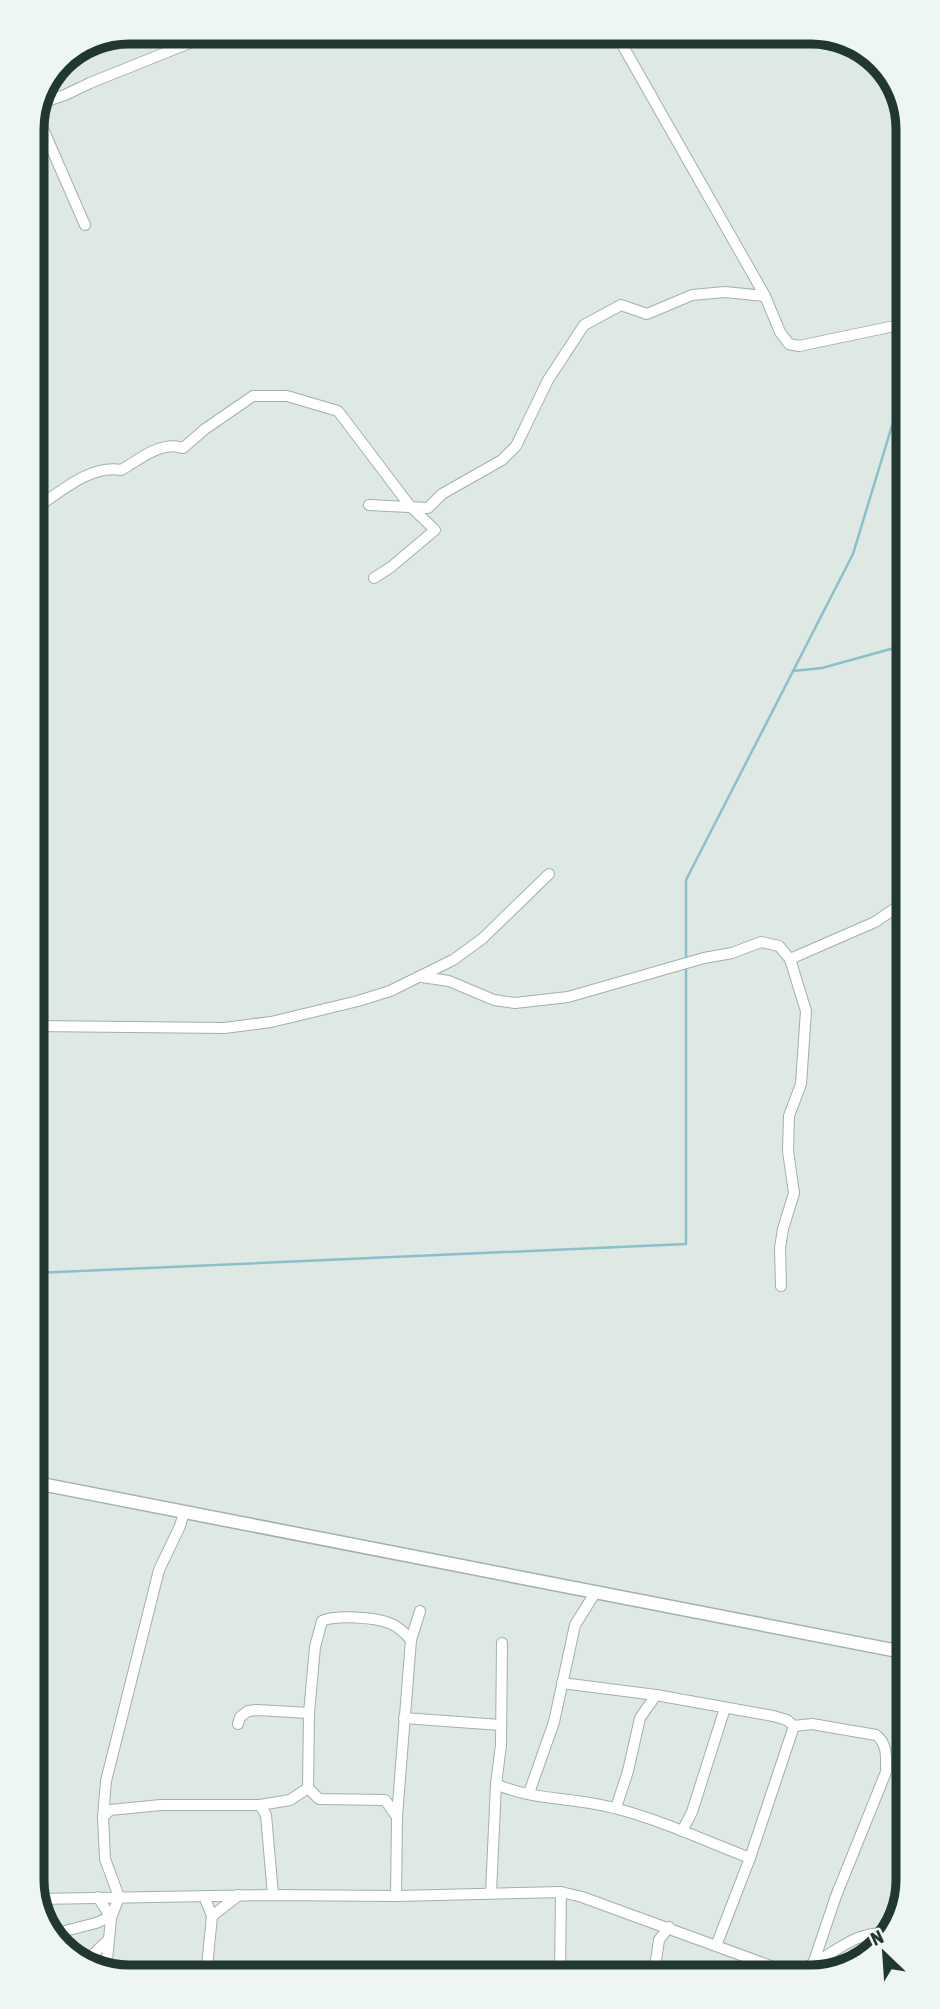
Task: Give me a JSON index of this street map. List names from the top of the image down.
{
  "north": "top left"
}
